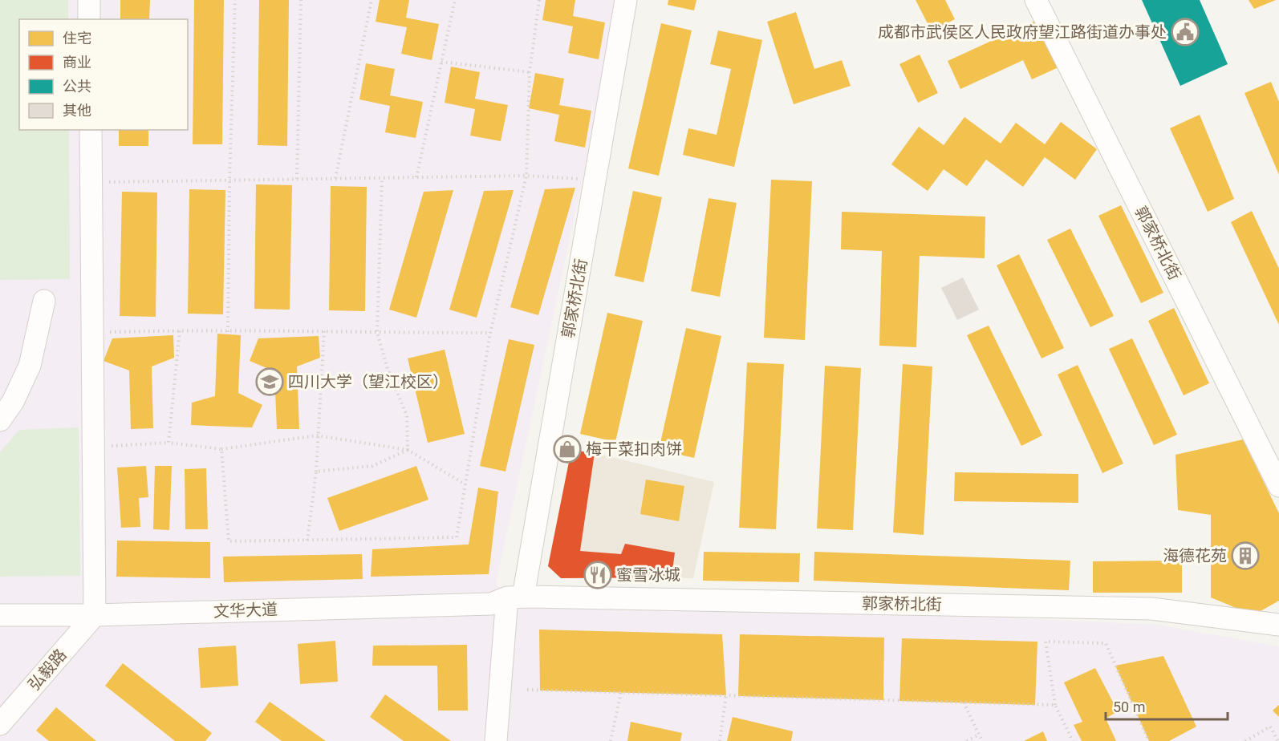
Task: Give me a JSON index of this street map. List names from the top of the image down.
{
  "streets": {
    "street": ["郭家桥北街", "文华大道", "弘毅路"]
  },
  "crossings": [
    ["郭家桥北街", "文华大道"],
    ["文华大道", "弘毅路"]
  ],
  "places": {
    "public building": ["成都市武侯区人民政府望江路街道办事处"],
    "school or university": ["四川大学（望江校区）"],
    "shop": ["梅干菜扣肉饼"],
    "building": ["海德花苑"],
    "restaurant": ["蜜雪冰城"]
  },
  "legend": [
    "住宅",
    "商业",
    "公共",
    "其他"
  ],
  "scale_bar": "50 m"
}
